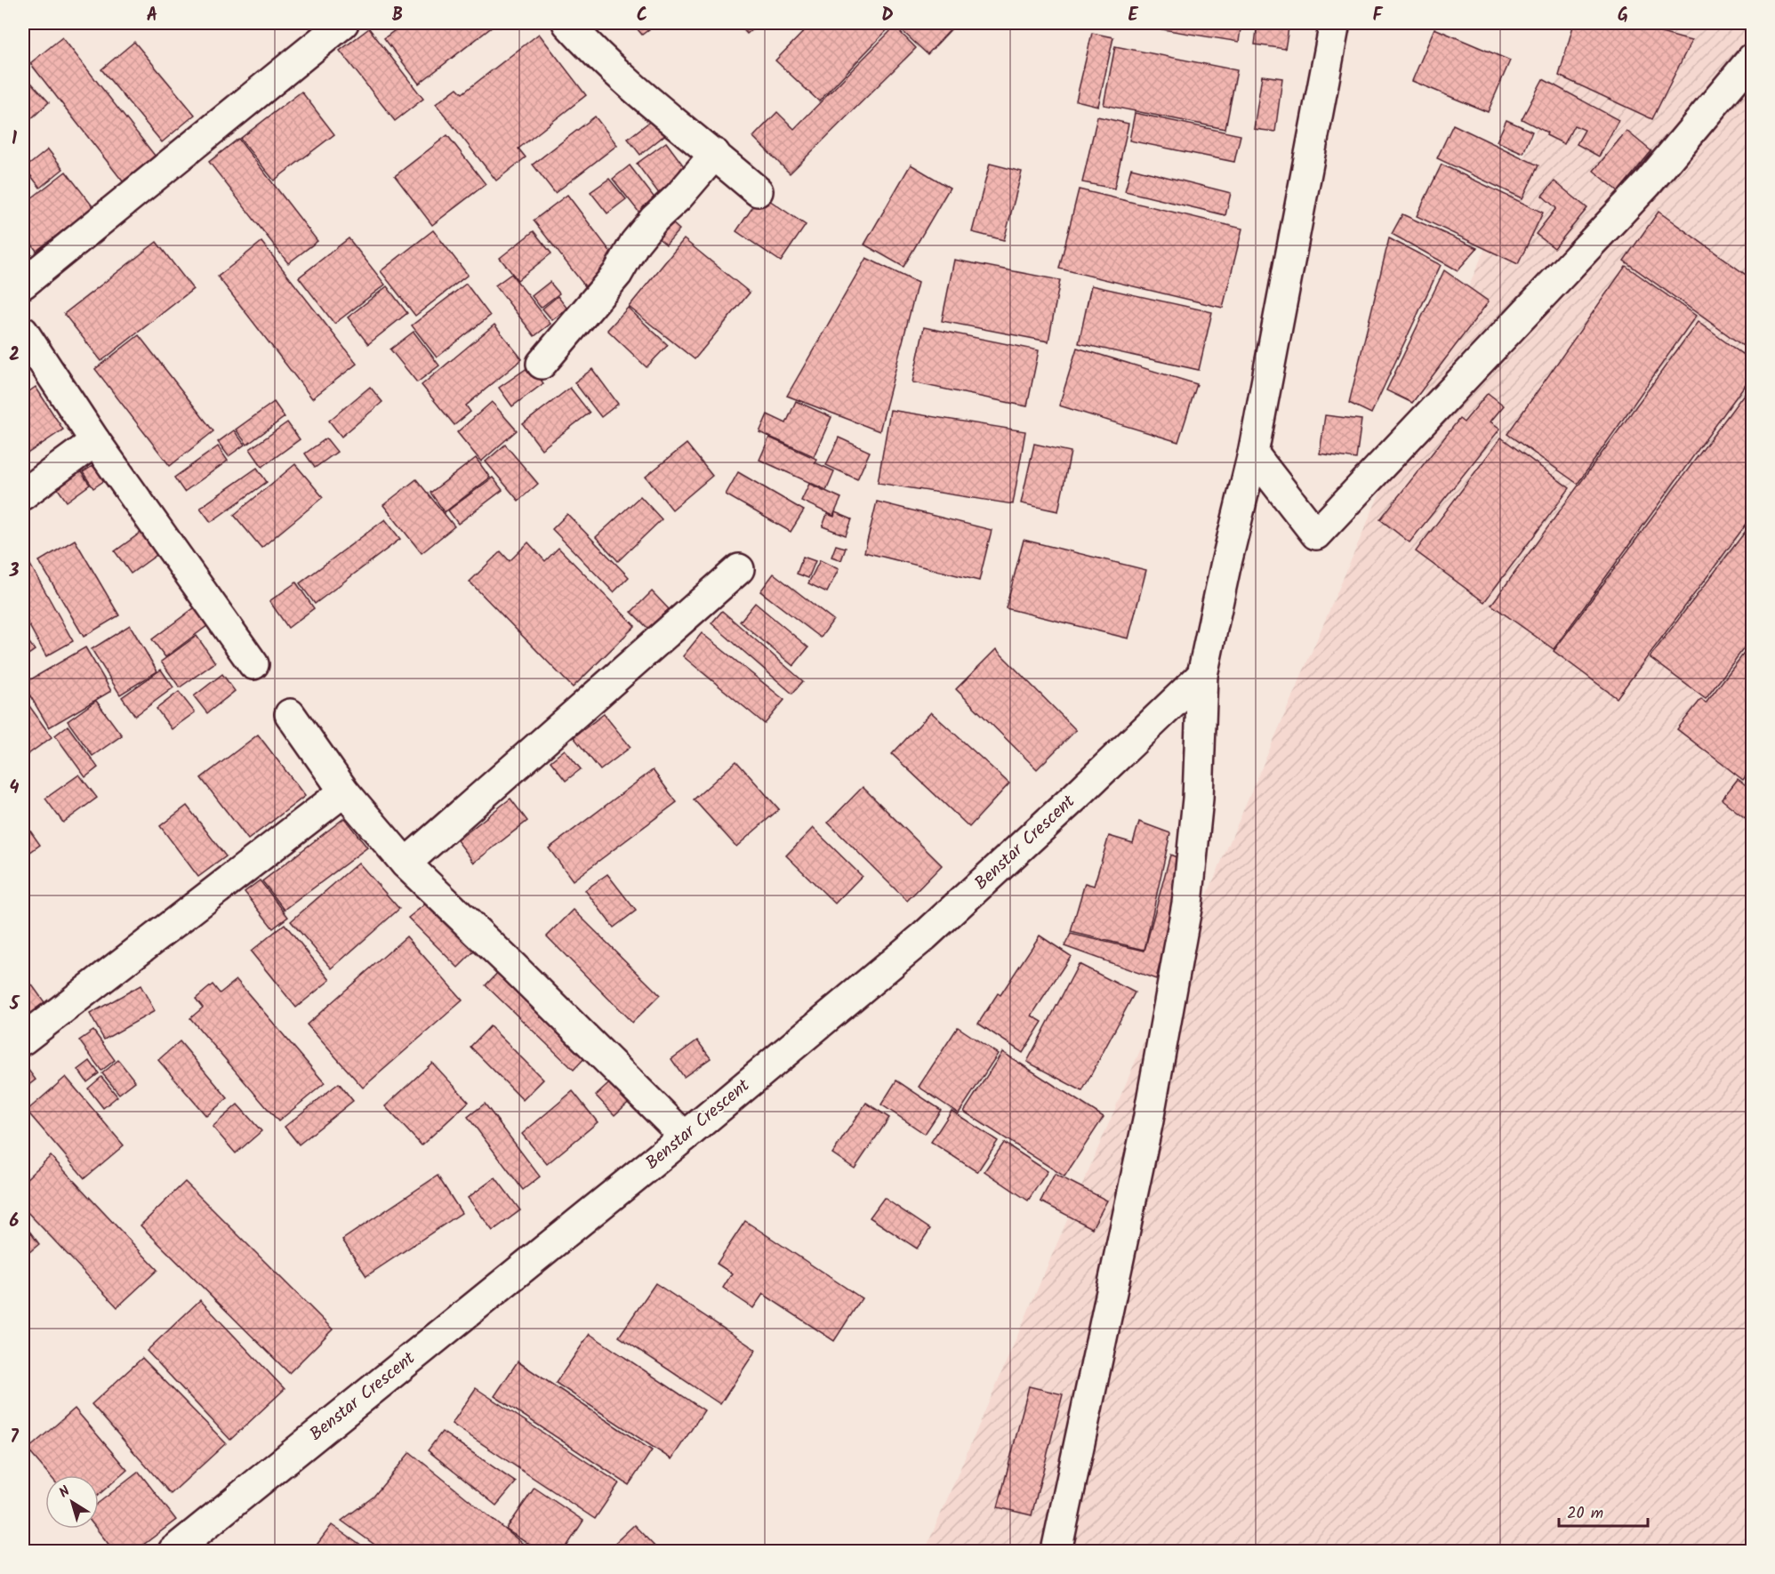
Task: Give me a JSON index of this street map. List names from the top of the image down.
{
  "streets": {
    "street": ["Benstar Crescent"]
  },
  "scale_bar": "20 m",
  "north": "top left",
  "grid": {
    "columns": [
      "A",
      "B",
      "C",
      "D",
      "E",
      "F",
      "G"
    ],
    "rows": [
      "1",
      "2",
      "3",
      "4",
      "5",
      "6",
      "7"
    ]
  }
}
